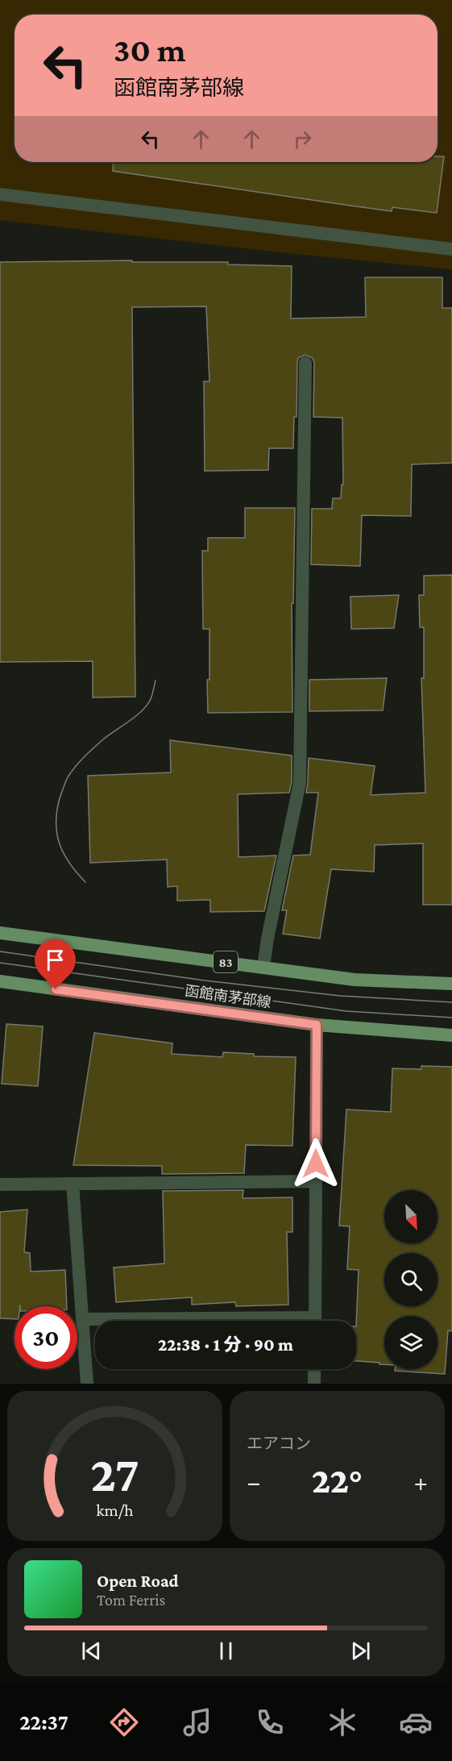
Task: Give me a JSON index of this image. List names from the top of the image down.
{
  "streets": {
    "main road": ["83", "函館南茅部線"]
  },
  "north": "bottom right",
  "page": {
    "turn": ["30 m", "函館南茅部線"],
    "limit": "30",
    "trip": "22:38 · 1 分 · 90 m",
    "tile": "エアコン",
    "heat": ["−", "22°", "+"],
    "song": ["Open Road", "Tom Ferris"],
    "tabs": "22:37",
    "gauge": ["27", "km/h"]
  }
}
